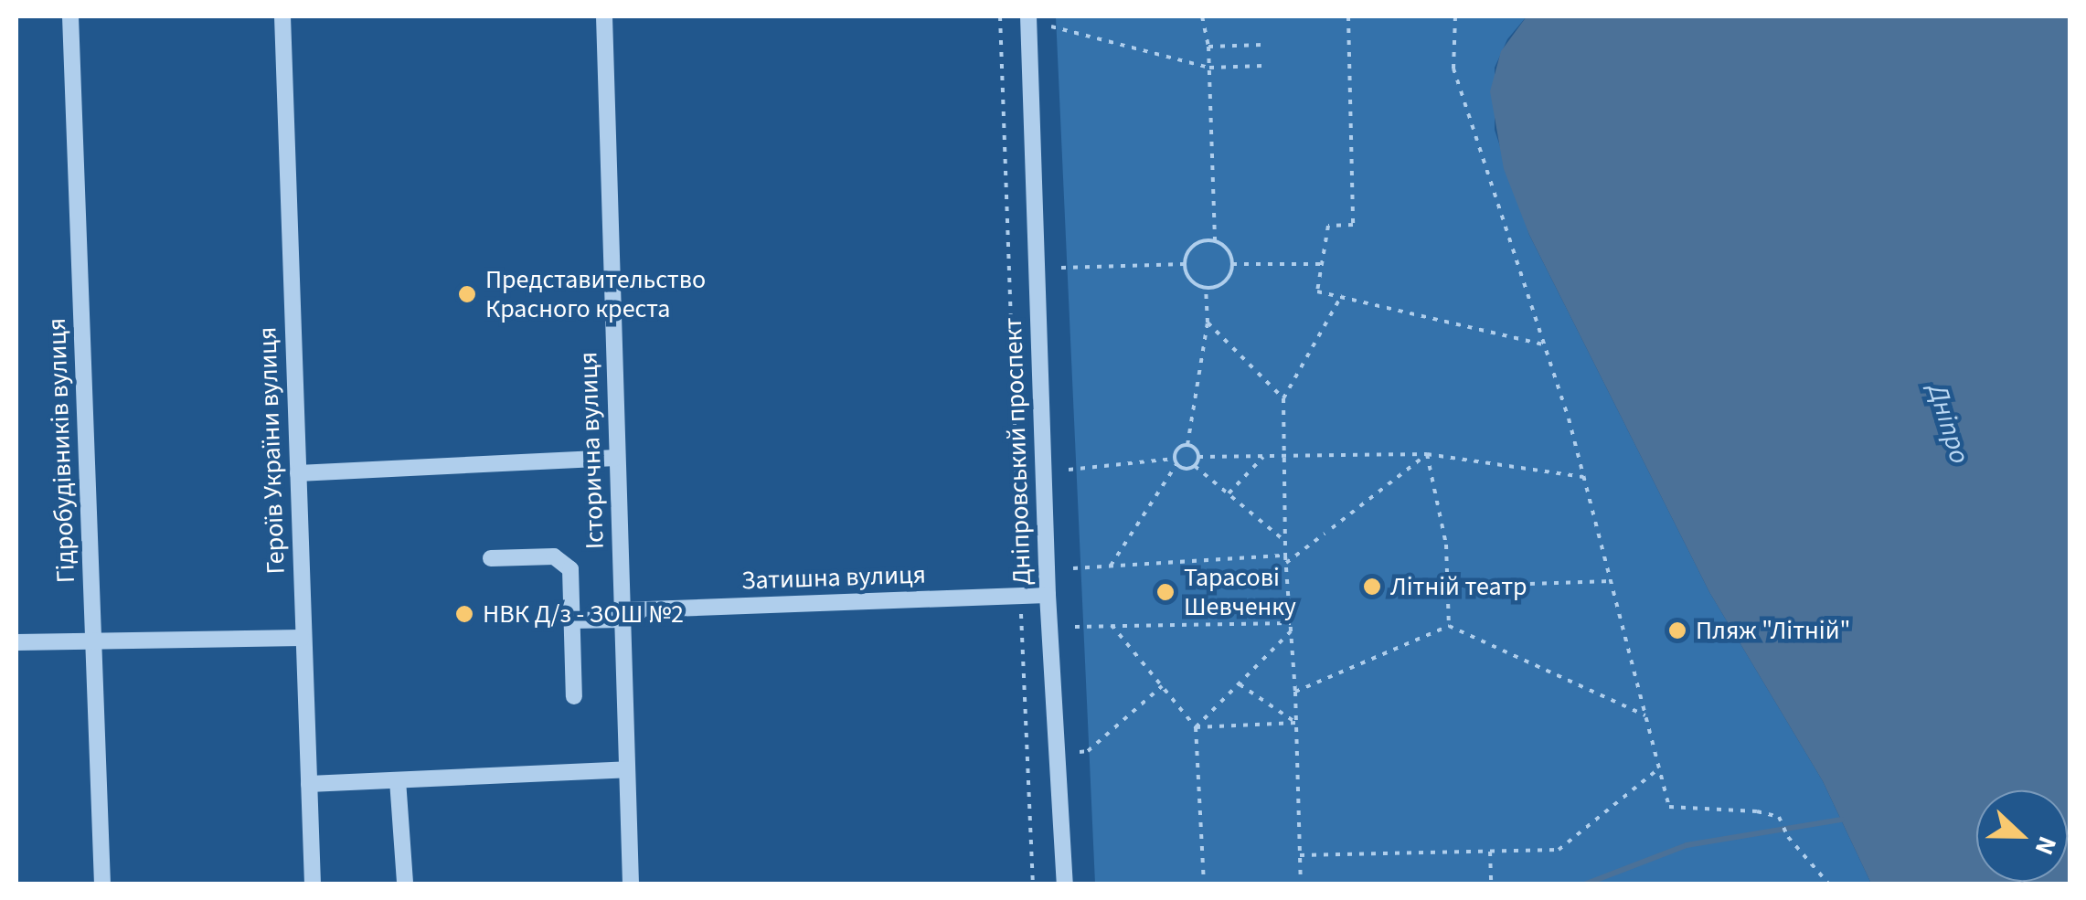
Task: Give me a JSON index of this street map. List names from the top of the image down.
{
  "streets": {
    "street": [
      "Гідробудівників вулиця",
      "Героїв України вулиця",
      "Історична вулиця",
      "Дніпровський проспект",
      "Затишна вулиця"
    ]
  },
  "crossings": [
    ["Історична вулиця", "Затишна вулиця"],
    ["Дніпровський проспект", "Затишна вулиця"]
  ],
  "water": ["Дніпро"],
  "places": [
    "Представительство Красного креста",
    "Літній театр",
    "Тарасові Шевченку",
    "НВК Д/з - ЗОШ №2",
    "Пляж \"Літній\""
  ],
  "north": "right"
}
